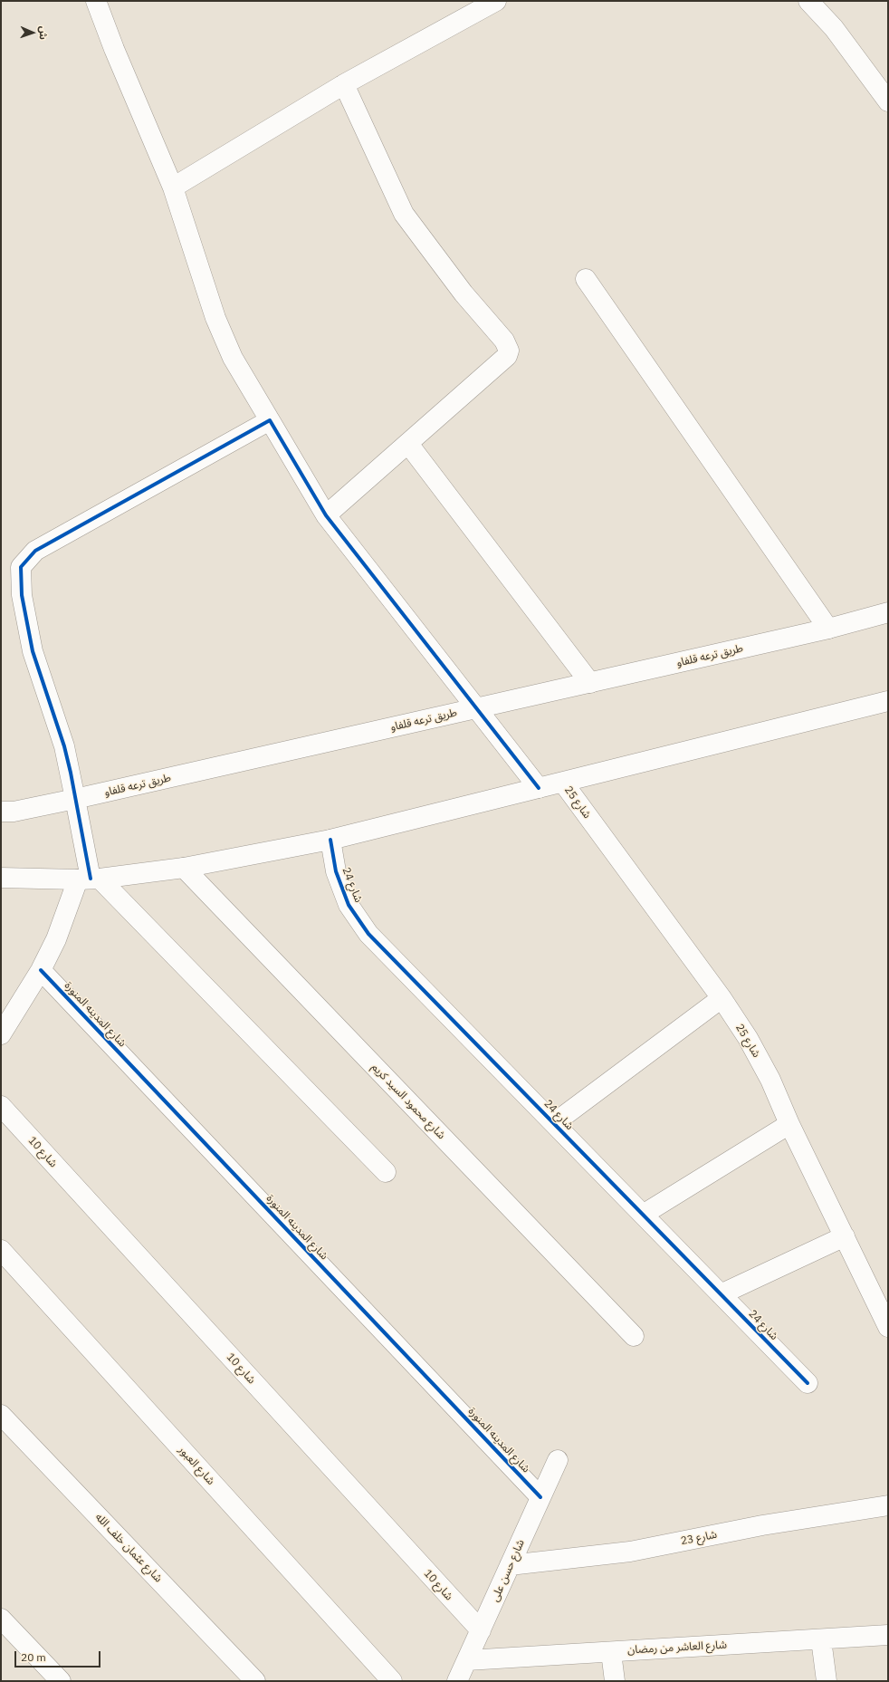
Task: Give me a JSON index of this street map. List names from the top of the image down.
{
  "streets": {
    "street": [
      "طريق ترعه قلفاو",
      "شارع 25",
      "شارع 24",
      "شارع المدينه المنورة",
      "شارع محمود السيد كريم",
      "شارع 10",
      "شارع العبور",
      "شارع 23",
      "شارع عثمان خلف الله",
      "شارع حسن على",
      "شارع العاشر من رمضان"
    ]
  },
  "crossings": [
    ["شارع المدينه المنورة", "شارع حسن على"],
    ["شارع 10", "شارع حسن على"],
    ["شارع 23", "شارع حسن على"],
    ["شارع حسن على", "شارع العاشر من رمضان"]
  ],
  "scale_bar": "20 m",
  "north": "right"
}
